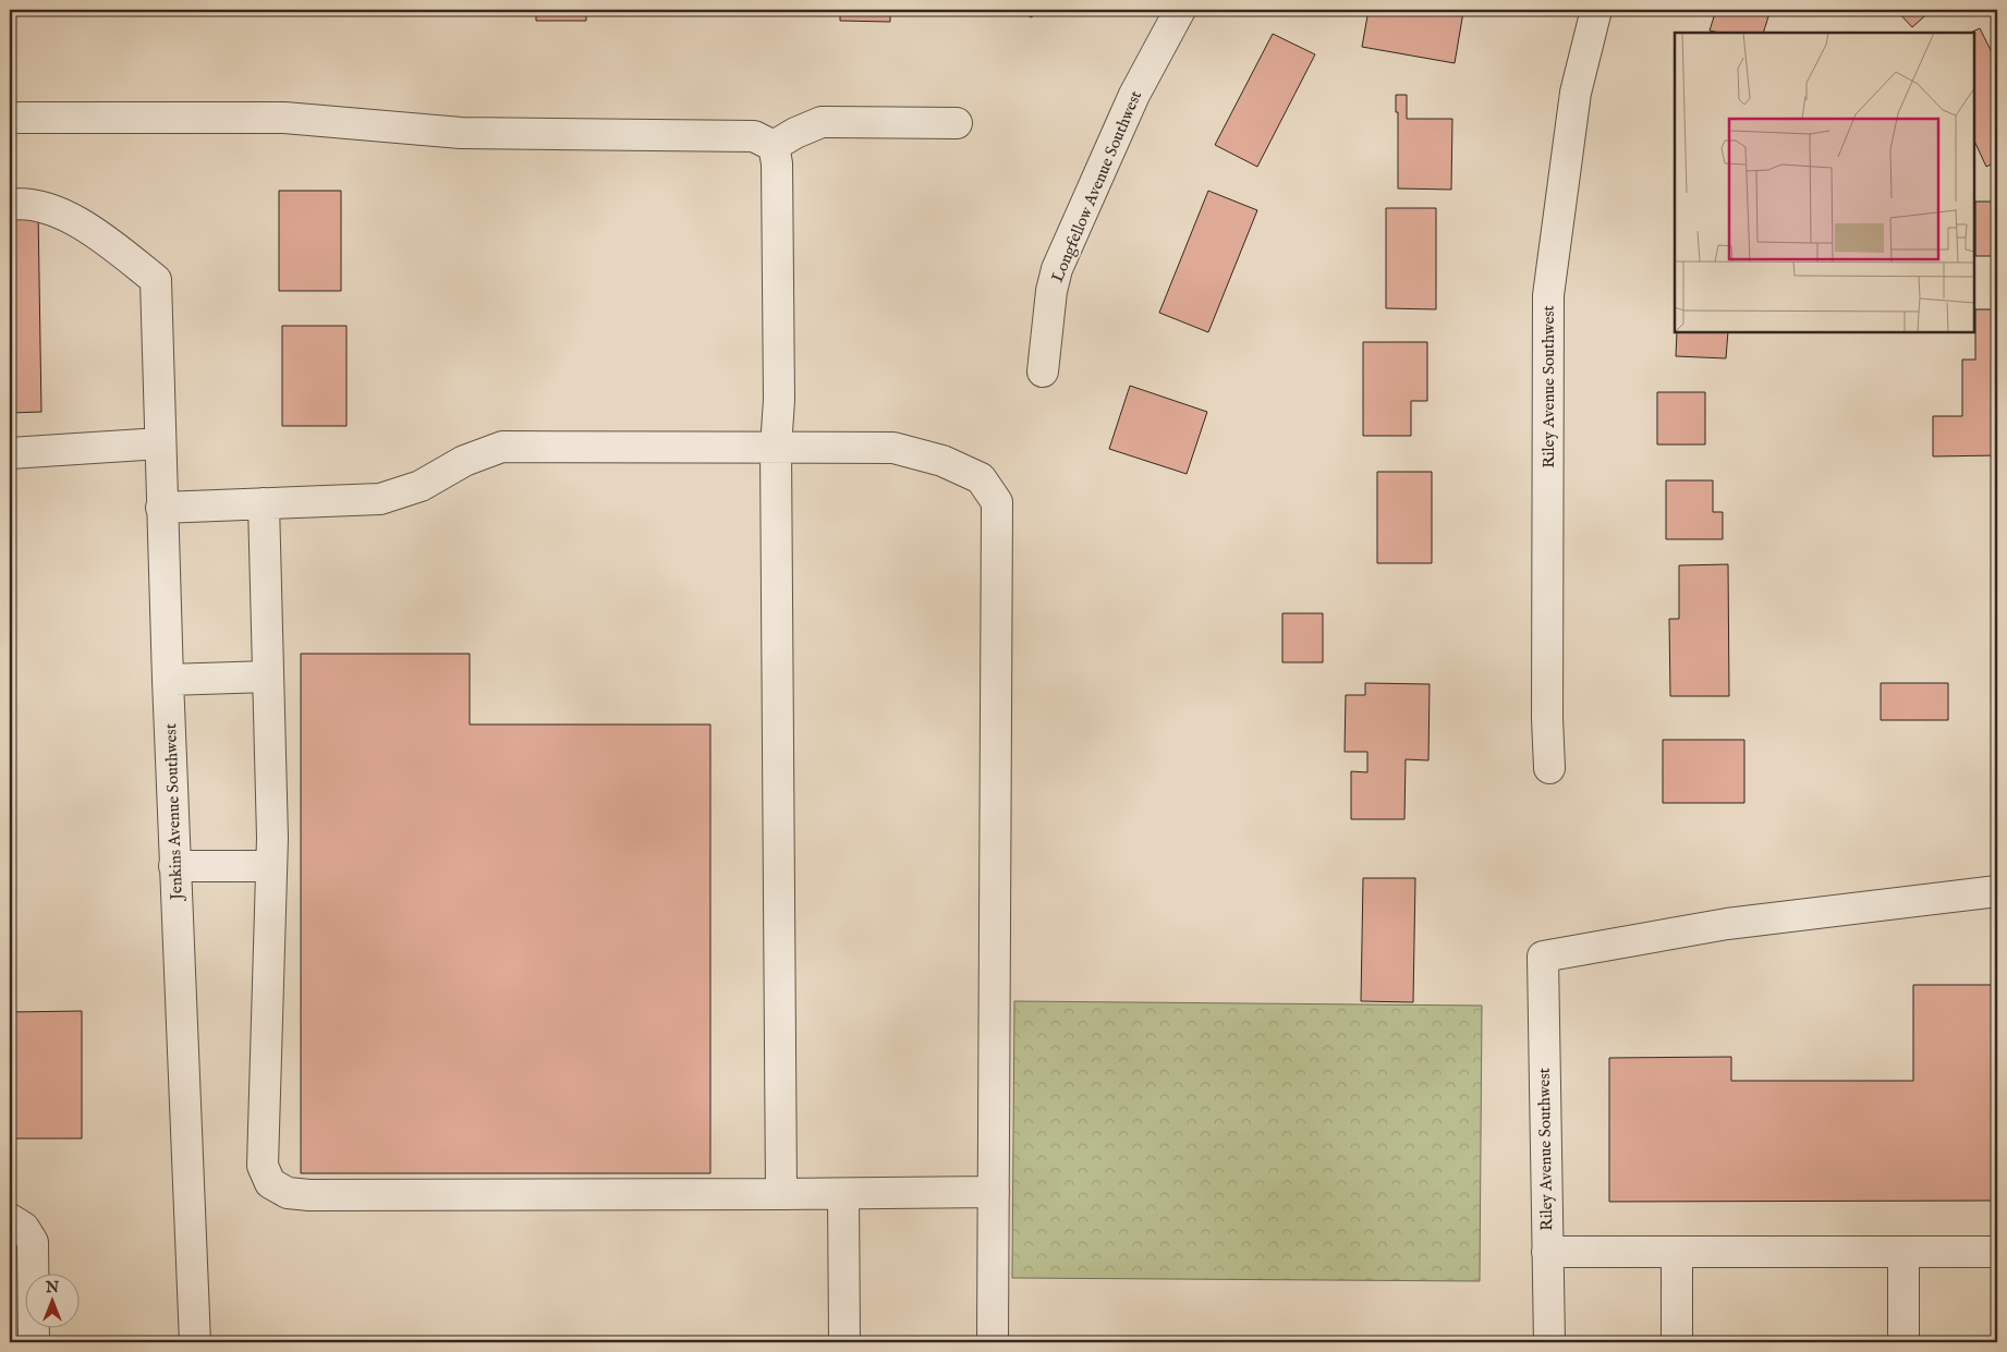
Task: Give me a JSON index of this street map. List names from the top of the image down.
{
  "streets": {
    "street": ["Longfellow Avenue Southwest", "Riley Avenue Southwest", "Jenkins Avenue Southwest"]
  },
  "north": "top"
}
